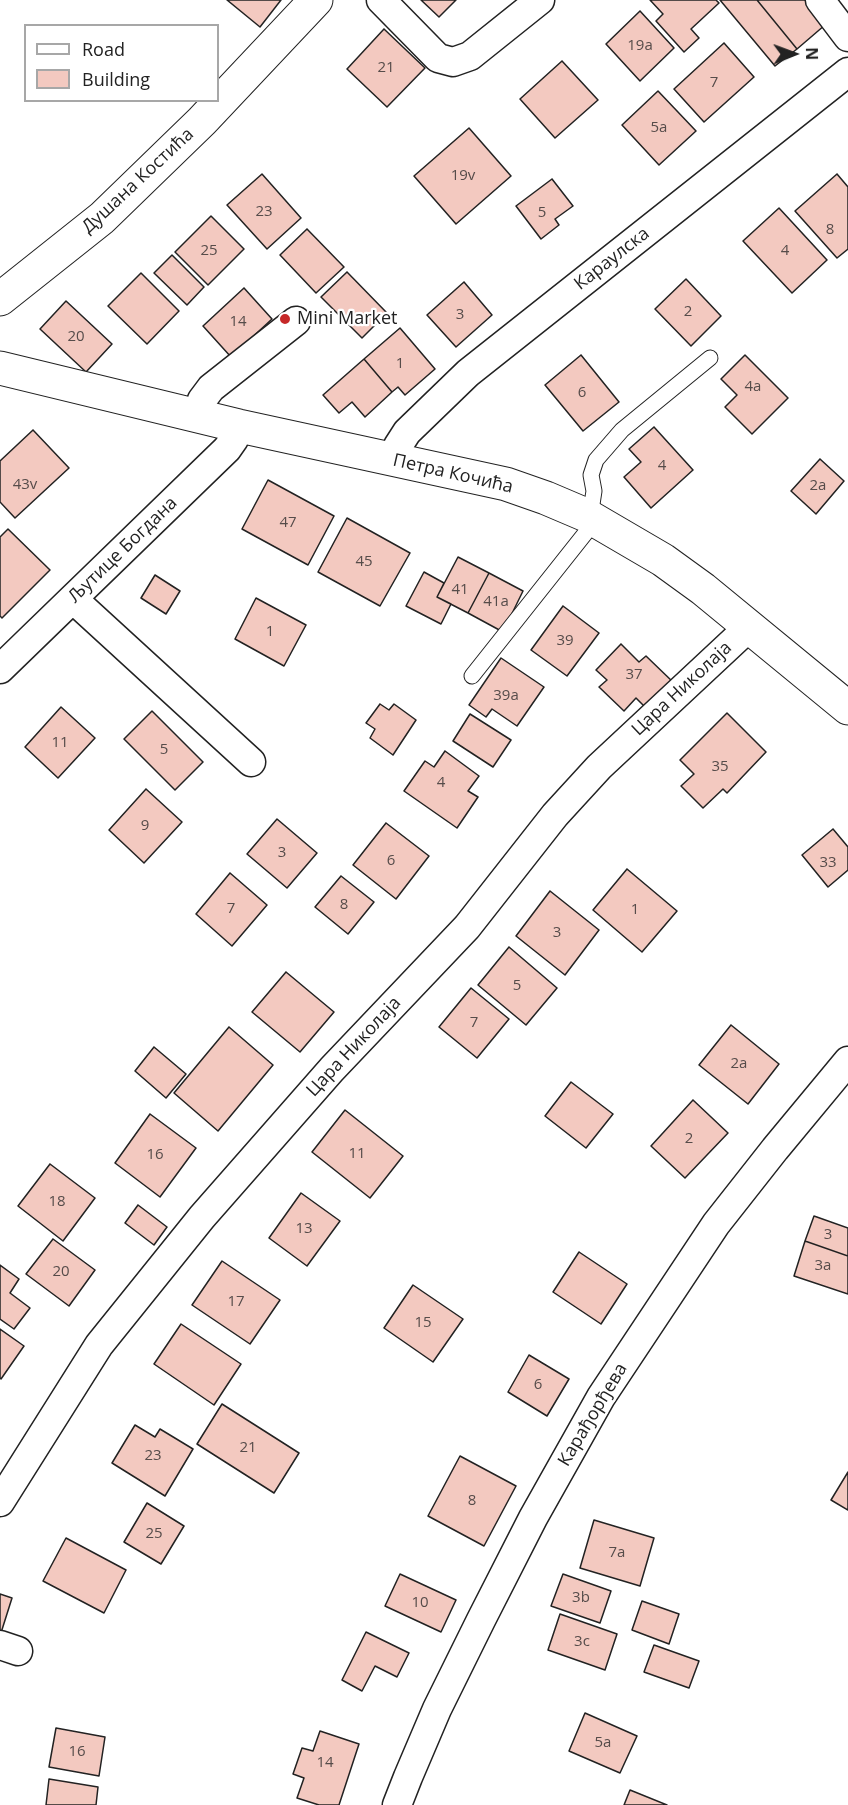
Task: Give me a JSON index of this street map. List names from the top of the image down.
{
  "streets": {
    "street": [
      "Душана Костића",
      "Караулска",
      "Петра Кочића",
      "Љутице Богдана",
      "Цара Николаја",
      "Карађорђева"
    ]
  },
  "crossings": [
    ["Караулска", "Петра Кочића"],
    ["Петра Кочића", "Љутице Богдана"],
    ["Петра Кочића", "Цара Николаја"]
  ],
  "places": ["Mini Market"],
  "house_numbers": [
    "19a",
    "21",
    "7",
    "5a",
    "19v",
    "23",
    "5",
    "8",
    "25",
    "4",
    "2",
    "3",
    "14",
    "20",
    "1",
    "4a",
    "6",
    "4",
    "43v",
    "2a",
    "47",
    "45",
    "41",
    "41a",
    "1",
    "39",
    "37",
    "39a",
    "11",
    "5",
    "35",
    "4",
    "9",
    "3",
    "6",
    "33",
    "8",
    "7",
    "1",
    "3",
    "5",
    "7",
    "2a",
    "2",
    "11",
    "16",
    "18",
    "13",
    "3",
    "3a",
    "20",
    "17",
    "15",
    "6",
    "21",
    "23",
    "8",
    "25",
    "7a",
    "3b",
    "10",
    "3c",
    "5a",
    "16",
    "14"
  ],
  "legend": ["Road", "Building"],
  "north": "right"
}
